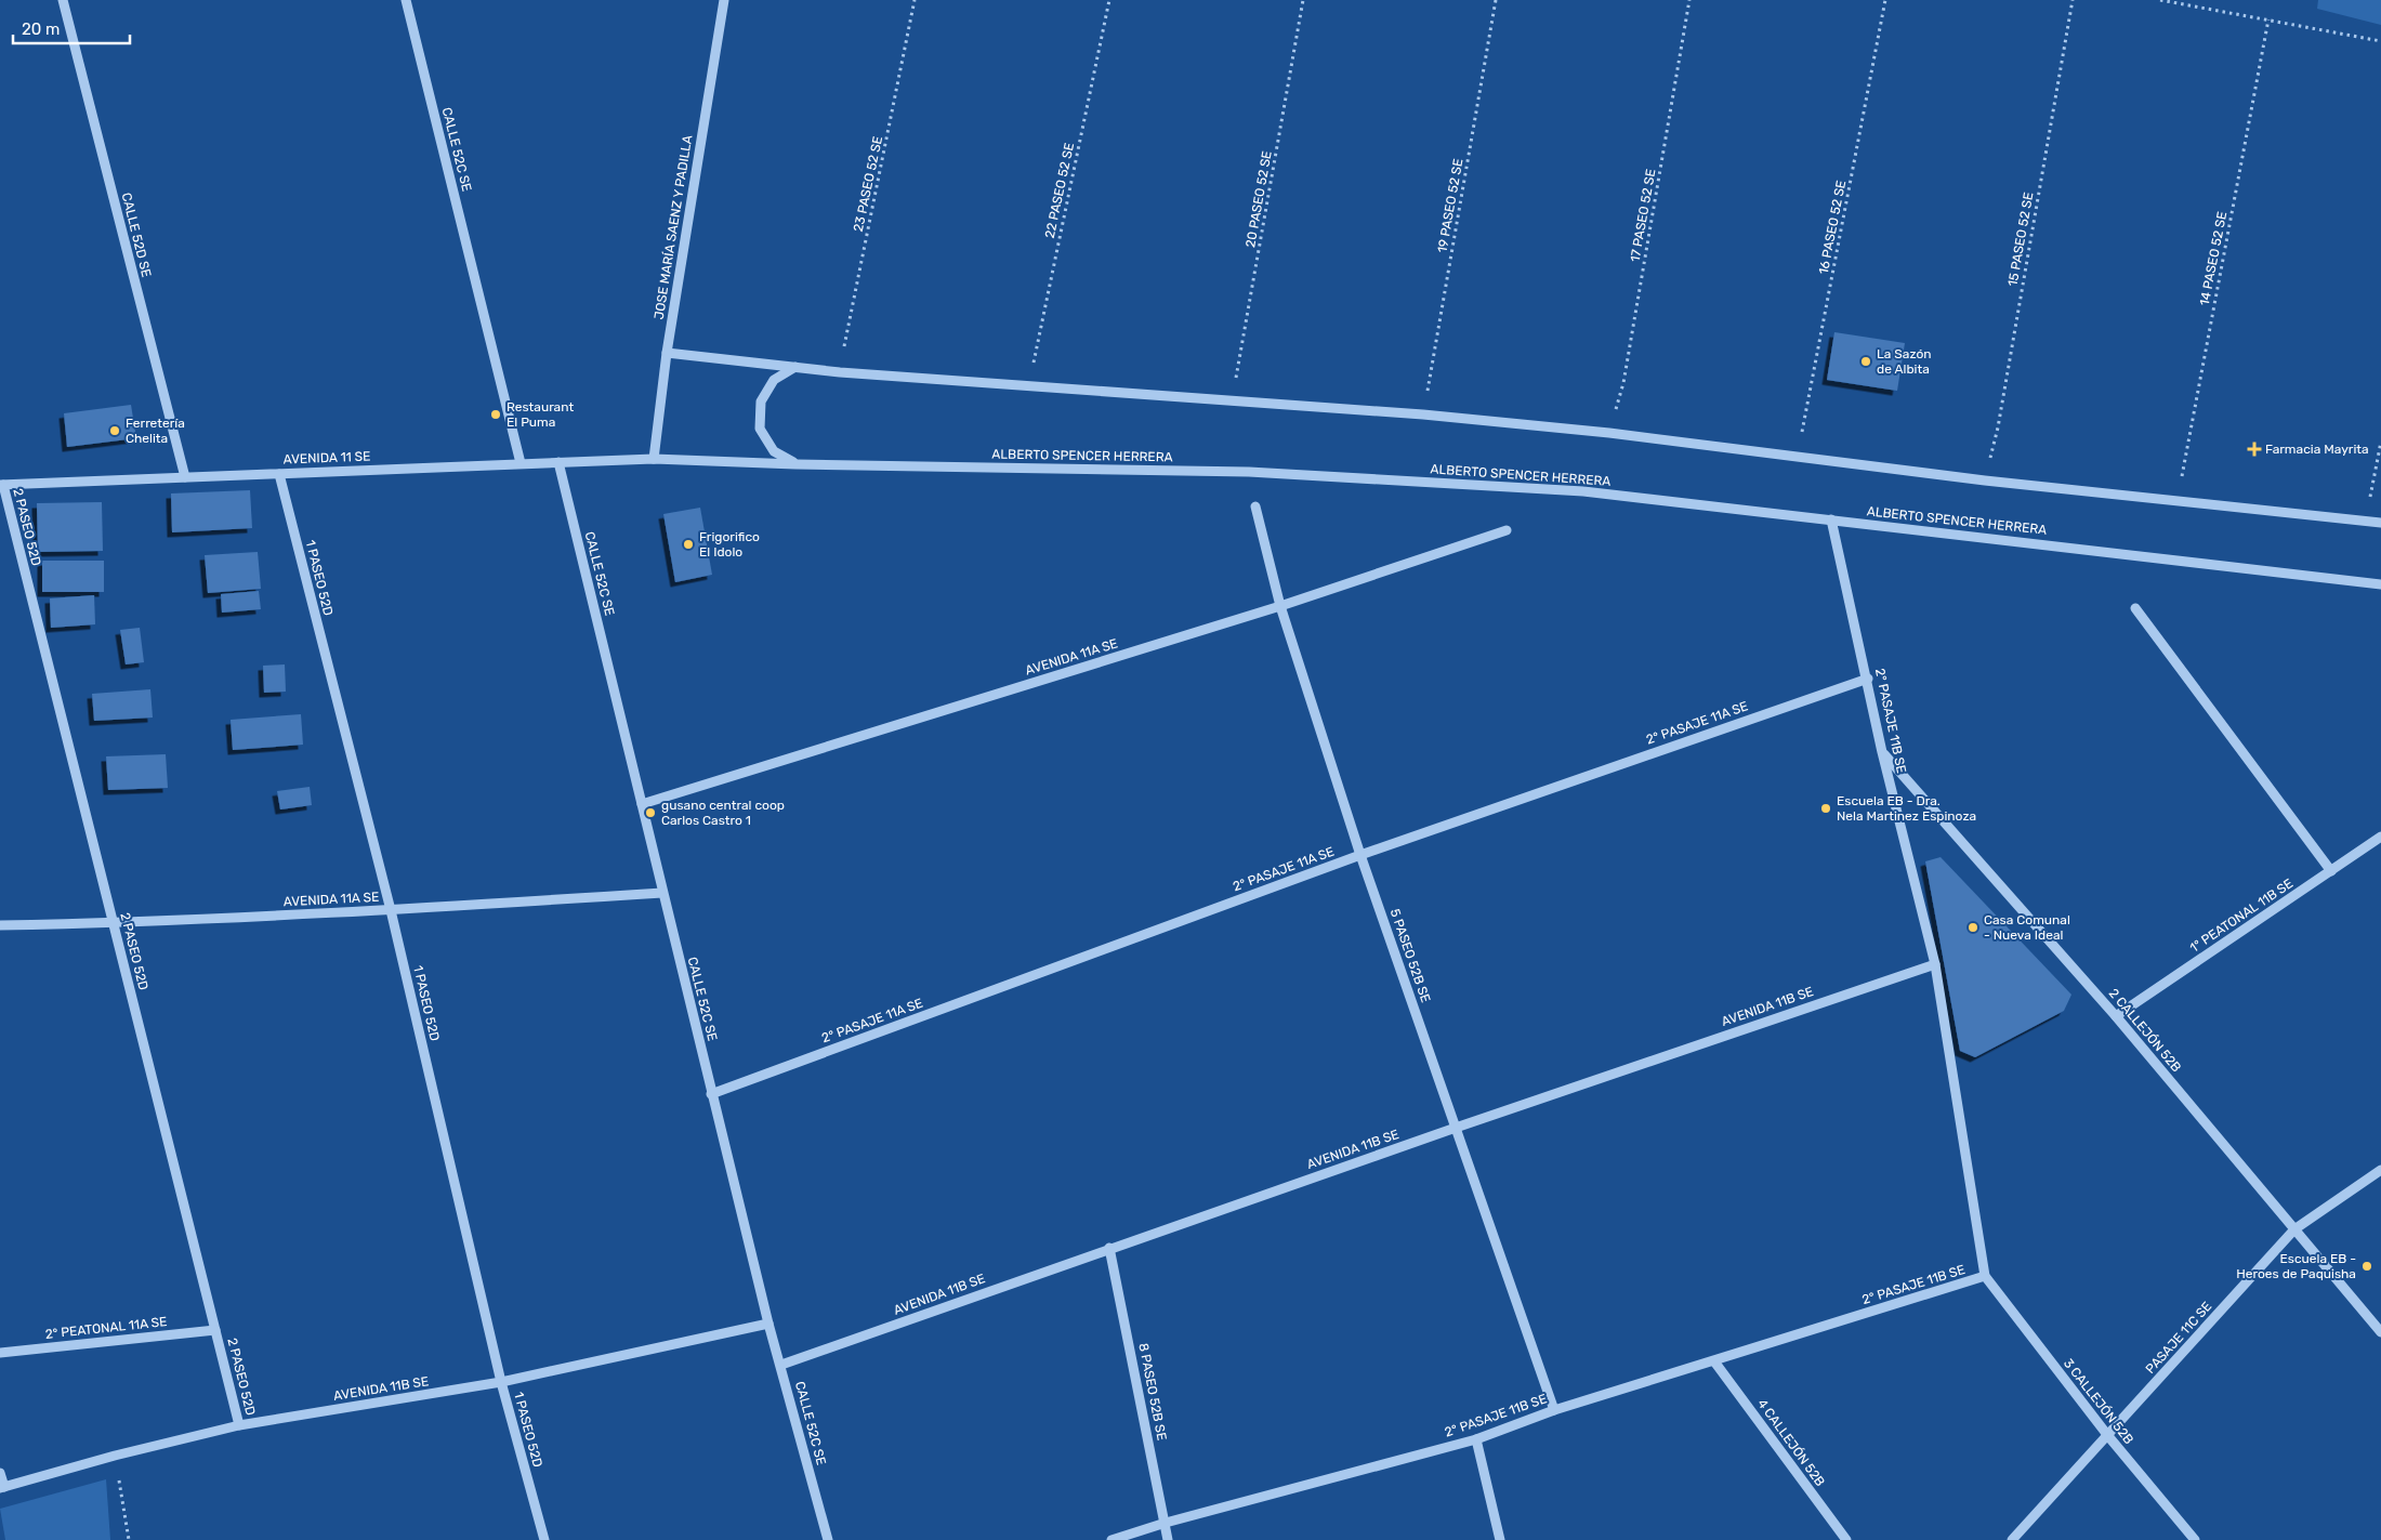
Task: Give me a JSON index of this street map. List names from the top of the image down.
{
  "streets": {
    "street": [
      "CALLE 52C SE",
      "JOSE MARÍA SAENZ Y PADILLA",
      "CALLE 52D SE",
      "ALBERTO SPENCER HERRERA",
      "AVENIDA 11 SE",
      "2 PASEO 52D",
      "1 PASEO 52D",
      "AVENIDA 11A SE",
      "2° PASAJE 11B SE",
      "2° PASAJE 11A SE",
      "1° PEATONAL 11B SE",
      "5 PASEO 52B SE",
      "AVENIDA 11B SE",
      "2 CALLEJÓN 52B",
      "2° PEATONAL 11A SE",
      "PASAJE 11C SE",
      "8 PASEO 52B SE",
      "3 CALLEJÓN 52B",
      "4 CALLEJÓN 52B"
    ],
    "path": [
      "23 PASEO 52 SE",
      "22 PASEO 52 SE",
      "20 PASEO 52 SE",
      "19 PASEO 52 SE",
      "17 PASEO 52 SE",
      "16 PASEO 52 SE",
      "15 PASEO 52 SE",
      "14 PASEO 52 SE"
    ]
  },
  "crossings": [
    ["CALLE 52C SE", "AVENIDA 11 SE"],
    ["CALLE 52C SE", "AVENIDA 11A SE"],
    ["CALLE 52C SE", "2° PASAJE 11A SE"],
    ["CALLE 52C SE", "AVENIDA 11B SE"],
    ["JOSE MARÍA SAENZ Y PADILLA", "ALBERTO SPENCER HERRERA"],
    ["JOSE MARÍA SAENZ Y PADILLA", "AVENIDA 11 SE"],
    ["CALLE 52D SE", "AVENIDA 11 SE"],
    ["ALBERTO SPENCER HERRERA", "AVENIDA 11 SE"],
    ["ALBERTO SPENCER HERRERA", "2° PASAJE 11B SE"],
    ["AVENIDA 11 SE", "2 PASEO 52D"],
    ["AVENIDA 11 SE", "1 PASEO 52D"],
    ["2 PASEO 52D", "AVENIDA 11A SE"],
    ["2 PASEO 52D", "AVENIDA 11B SE"],
    ["2 PASEO 52D", "2° PEATONAL 11A SE"],
    ["1 PASEO 52D", "AVENIDA 11A SE"],
    ["1 PASEO 52D", "AVENIDA 11B SE"],
    ["AVENIDA 11A SE", "5 PASEO 52B SE"],
    ["2° PASAJE 11B SE", "2° PASAJE 11A SE"],
    ["2° PASAJE 11B SE", "5 PASEO 52B SE"],
    ["2° PASAJE 11B SE", "AVENIDA 11B SE"],
    ["2° PASAJE 11B SE", "2 CALLEJÓN 52B"],
    ["2° PASAJE 11B SE", "8 PASEO 52B SE"],
    ["2° PASAJE 11B SE", "3 CALLEJÓN 52B"],
    ["2° PASAJE 11B SE", "4 CALLEJÓN 52B"],
    ["2° PASAJE 11A SE", "5 PASEO 52B SE"],
    ["1° PEATONAL 11B SE", "2 CALLEJÓN 52B"],
    ["5 PASEO 52B SE", "AVENIDA 11B SE"],
    ["AVENIDA 11B SE", "8 PASEO 52B SE"],
    ["2 CALLEJÓN 52B", "PASAJE 11C SE"],
    ["PASAJE 11C SE", "3 CALLEJÓN 52B"]
  ],
  "places": {
    "other": [
      "La Sazón de Albita",
      "Restaurant El Puma",
      "Ferretería Chelita",
      "Frigorifico El Idolo",
      "Escuela EB - Dra. Nela Martinez Espinoza",
      "gusano central coop Carlos Castro 1",
      "Casa Comunal - Nueva Ideal",
      "Escuela EB - Heroes de Paquisha"
    ],
    "health": ["Farmacia Mayrita"]
  },
  "scale_bar": "20 m"
}
